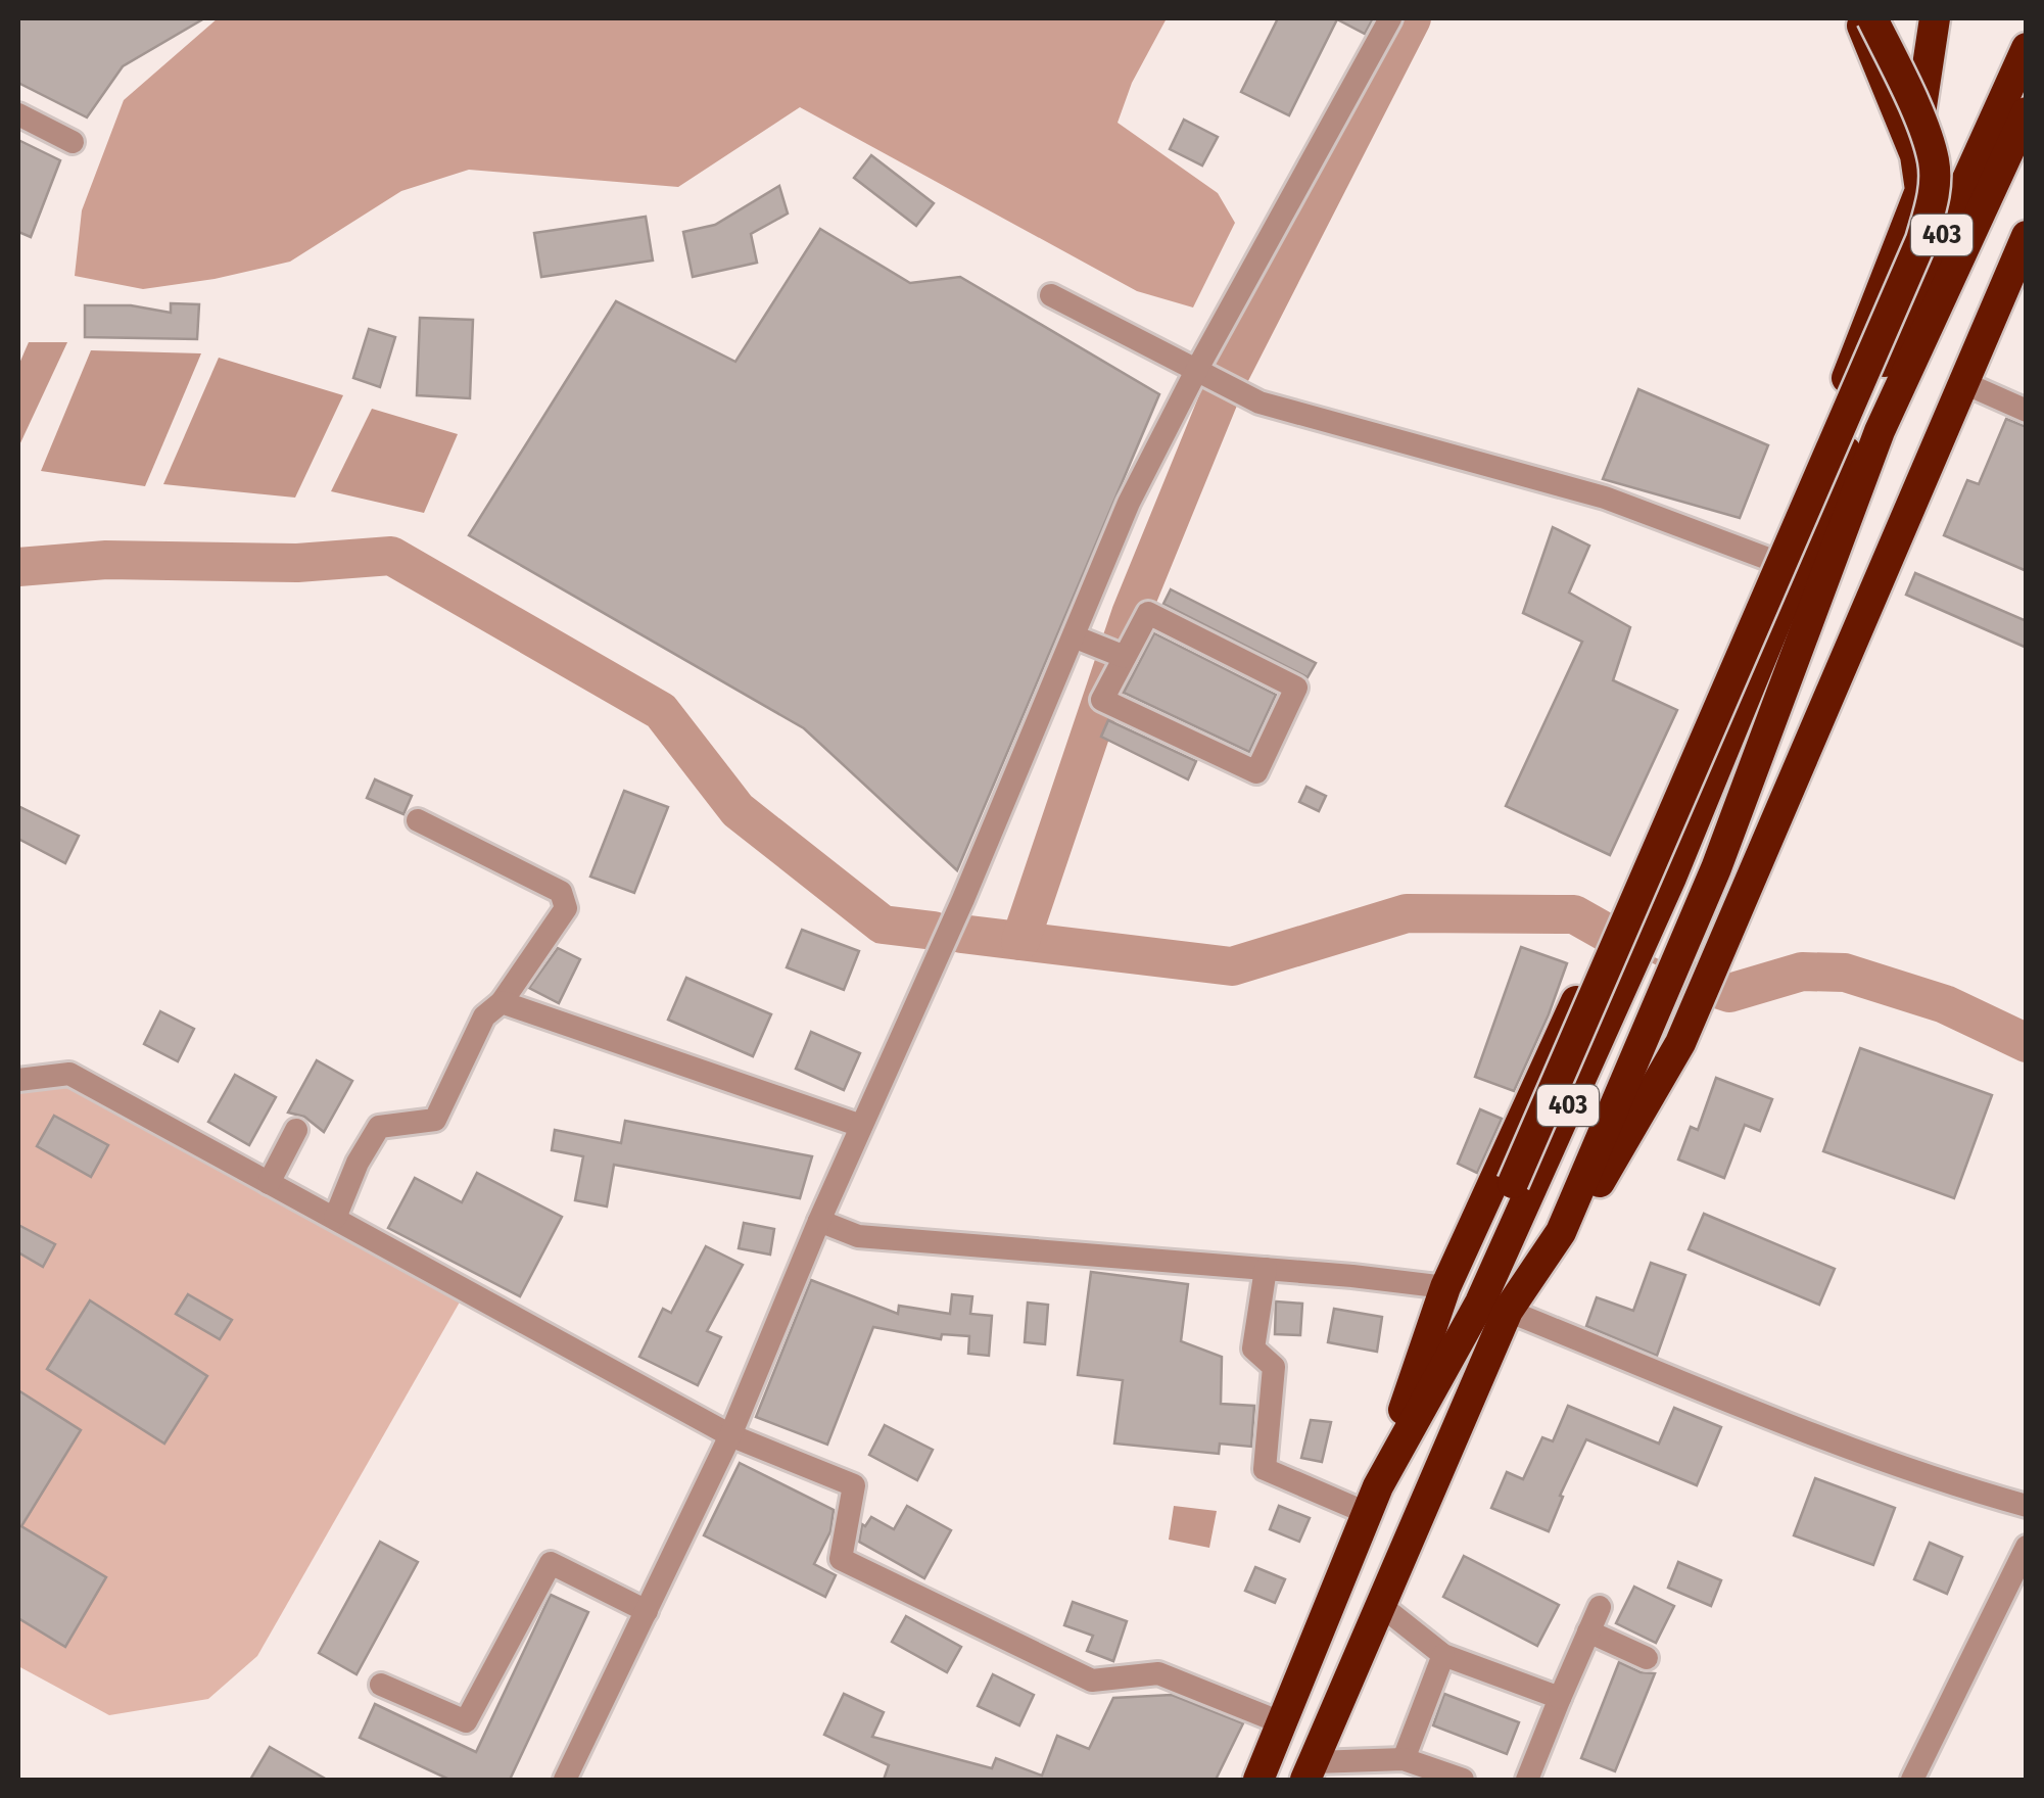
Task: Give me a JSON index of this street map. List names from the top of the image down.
{
  "streets": {
    "highway": ["403"]
  }
}
